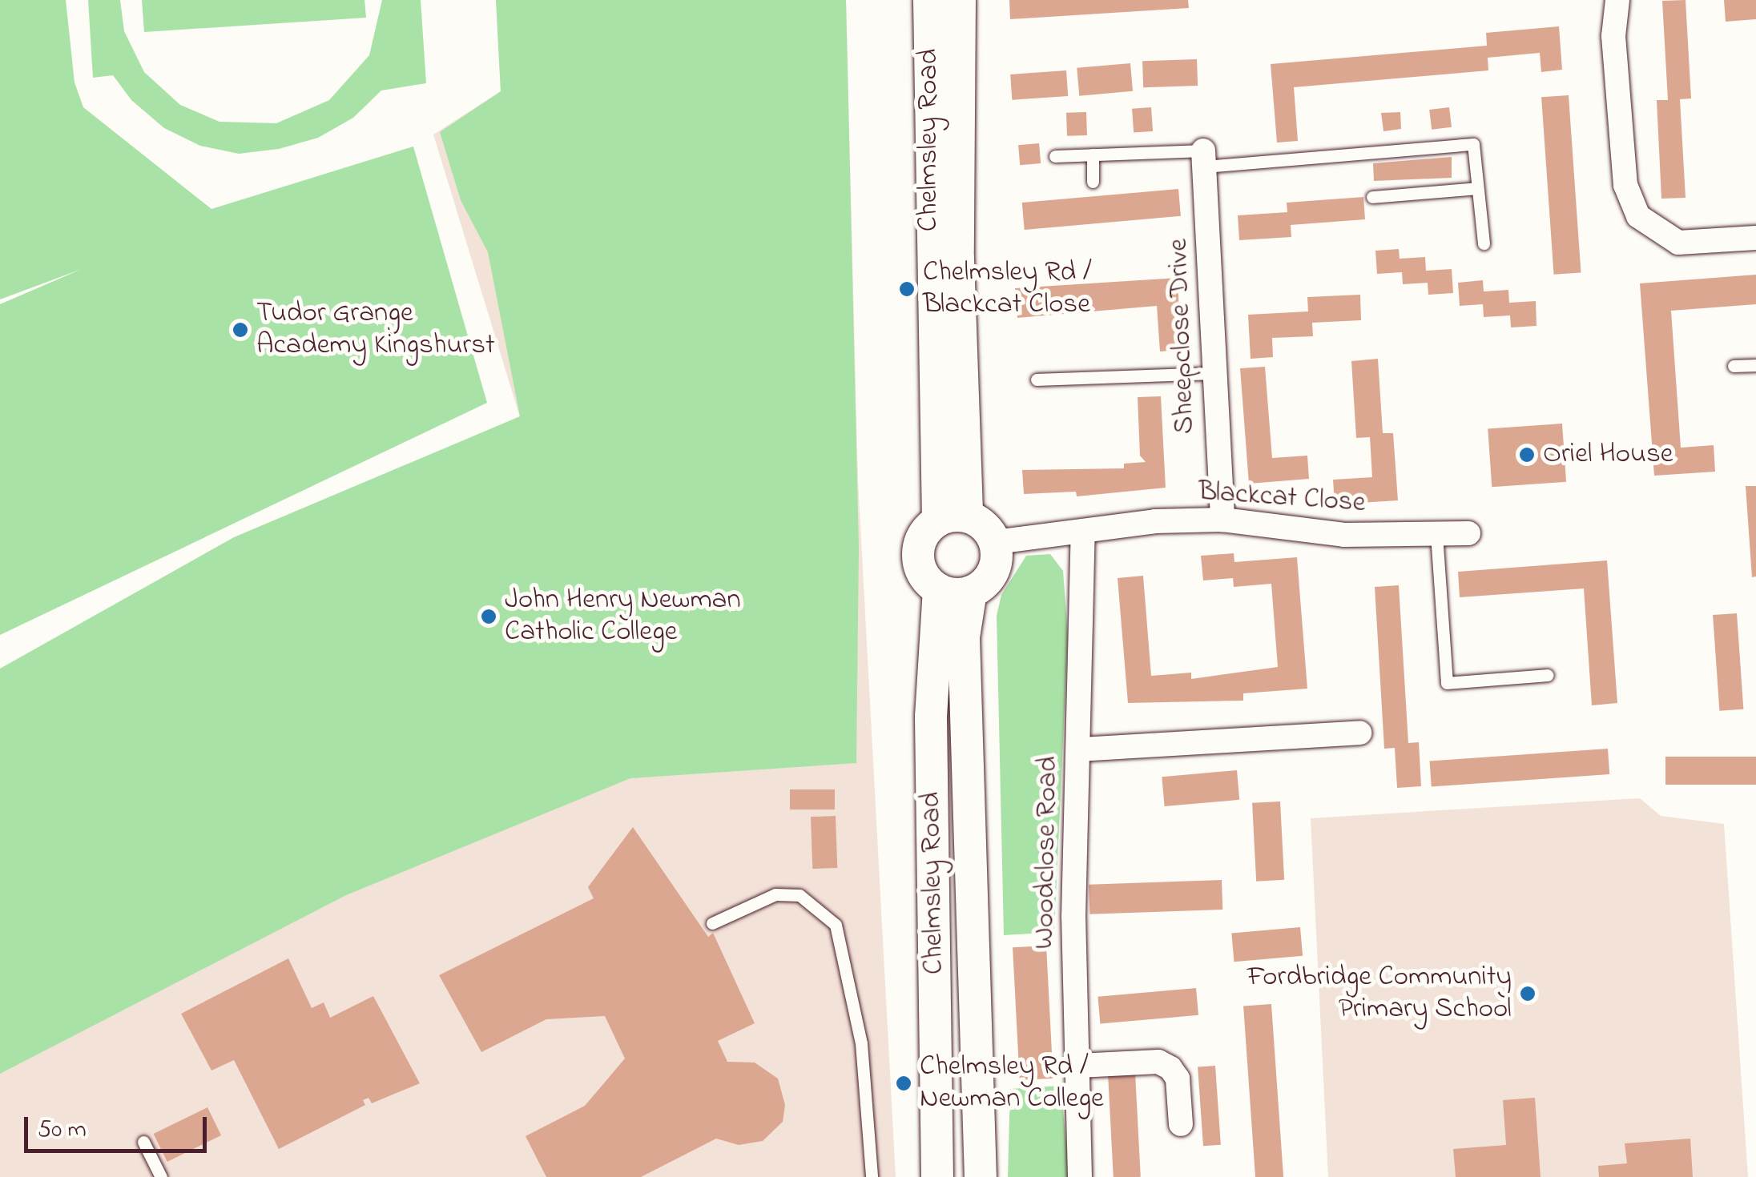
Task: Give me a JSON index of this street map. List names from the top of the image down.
{
  "streets": {
    "street": [
      "Chelmsley Road",
      "Sheepclose Drive",
      "Blackcat Close",
      "Woodclose Road"
    ]
  },
  "crossings": [
    ["Chelmsley Road", "Blackcat Close"],
    ["Sheepclose Drive", "Blackcat Close"],
    ["Blackcat Close", "Woodclose Road"]
  ],
  "places": [
    "Chelmsley Rd / Blackcat Close",
    "Tudor Grange Academy Kingshurst",
    "Oriel House",
    "John Henry Newman Catholic College",
    "Fordbridge Community Primary School",
    "Chelmsley Rd / Newman College"
  ],
  "scale_bar": "50 m"
}
